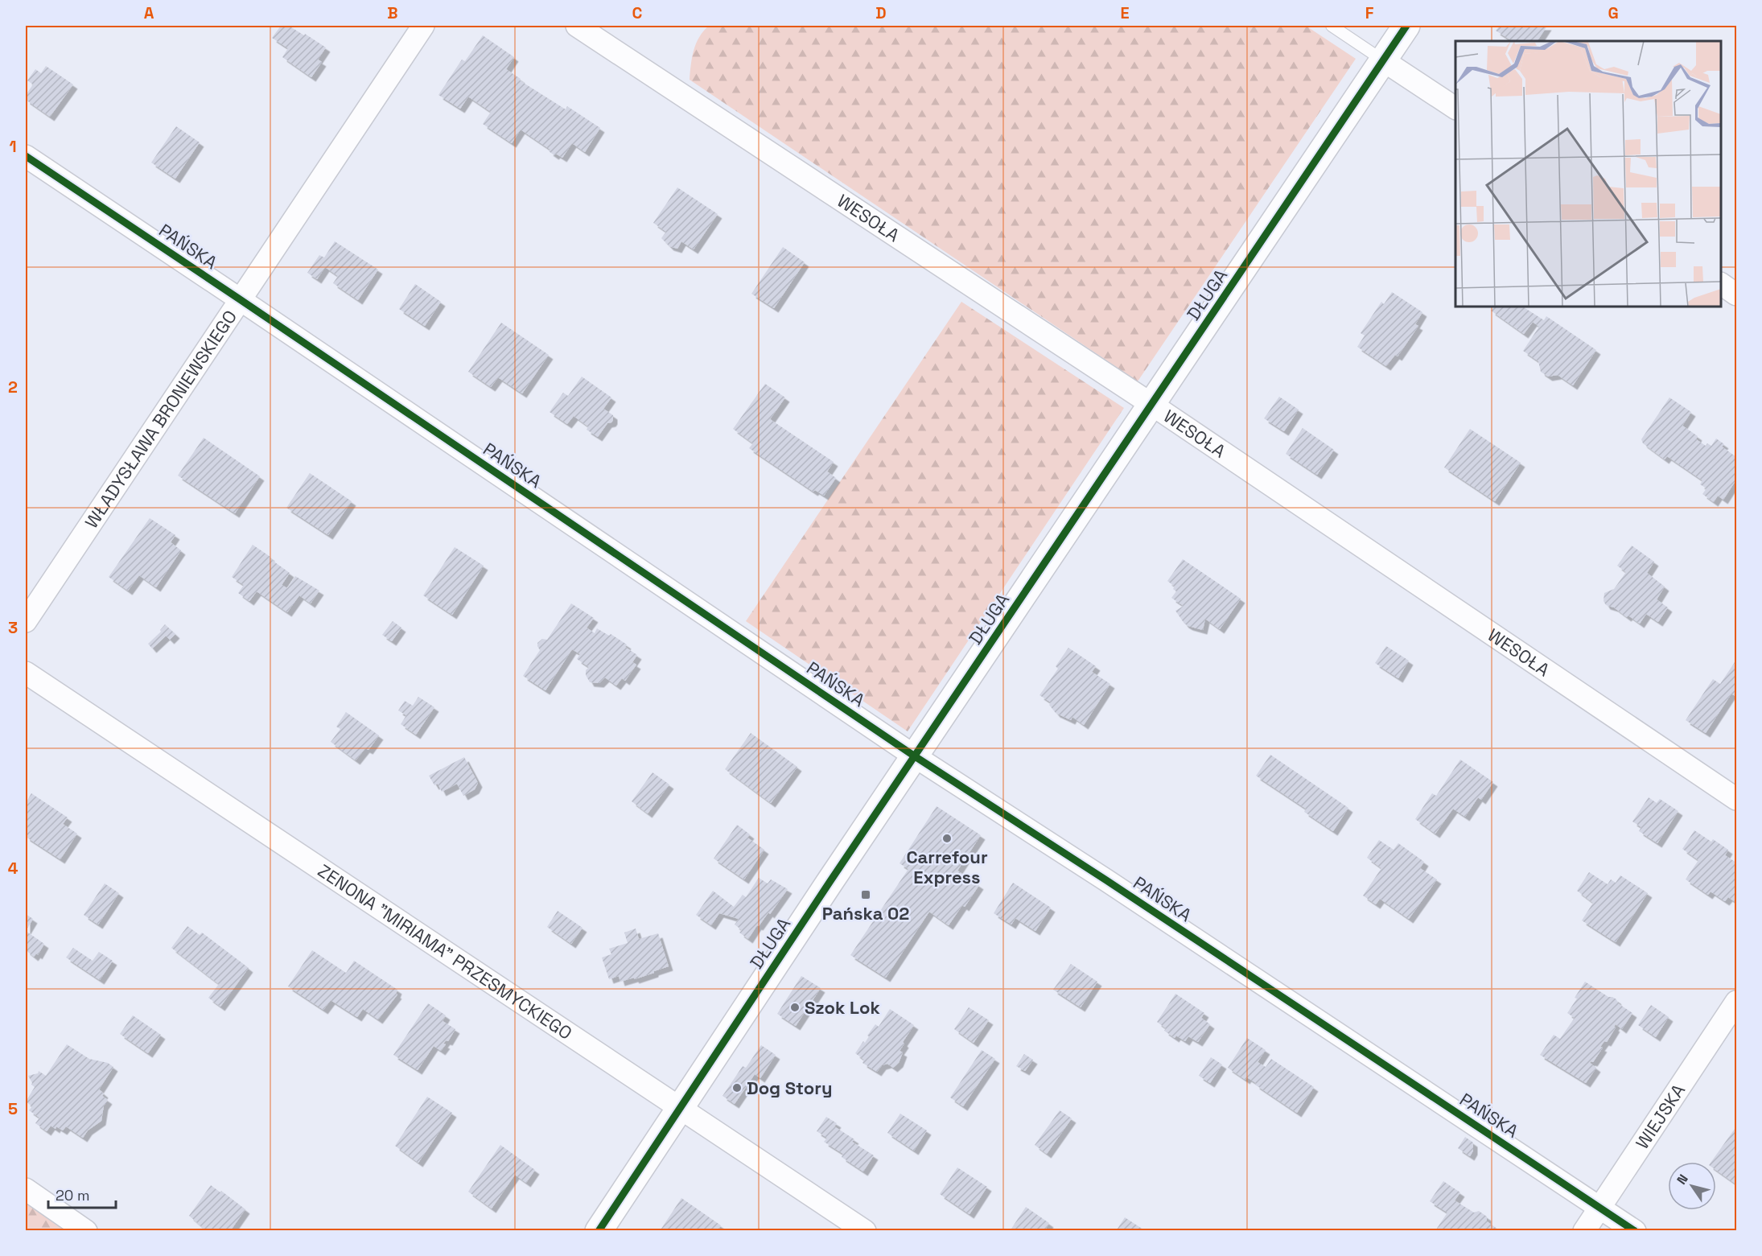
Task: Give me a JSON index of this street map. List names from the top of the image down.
{
  "streets": {
    "street": [
      "WESOŁA",
      "PAŃSKA",
      "DŁUGA",
      "WŁADYSŁAWA BRONIEWSKIEGO",
      "ZENONA \"MIRIAMA\" PRZESMYCKIEGO",
      "WIEJSKA"
    ]
  },
  "crossings": [
    ["WESOŁA", "DŁUGA"],
    ["PAŃSKA", "DŁUGA"],
    ["PAŃSKA", "WŁADYSŁAWA BRONIEWSKIEGO"],
    ["PAŃSKA", "WIEJSKA"],
    ["DŁUGA", "ZENONA \"MIRIAMA\" PRZESMYCKIEGO"]
  ],
  "places": {
    "other": ["Carrefour Express", "Szok Lok", "Dog Story"],
    "transit": ["Pańska 02"]
  },
  "scale_bar": "20 m",
  "north": "top left",
  "grid": {
    "columns": [
      "A",
      "B",
      "C",
      "D",
      "E",
      "F",
      "G"
    ],
    "rows": [
      "1",
      "2",
      "3",
      "4",
      "5"
    ]
  }
}
